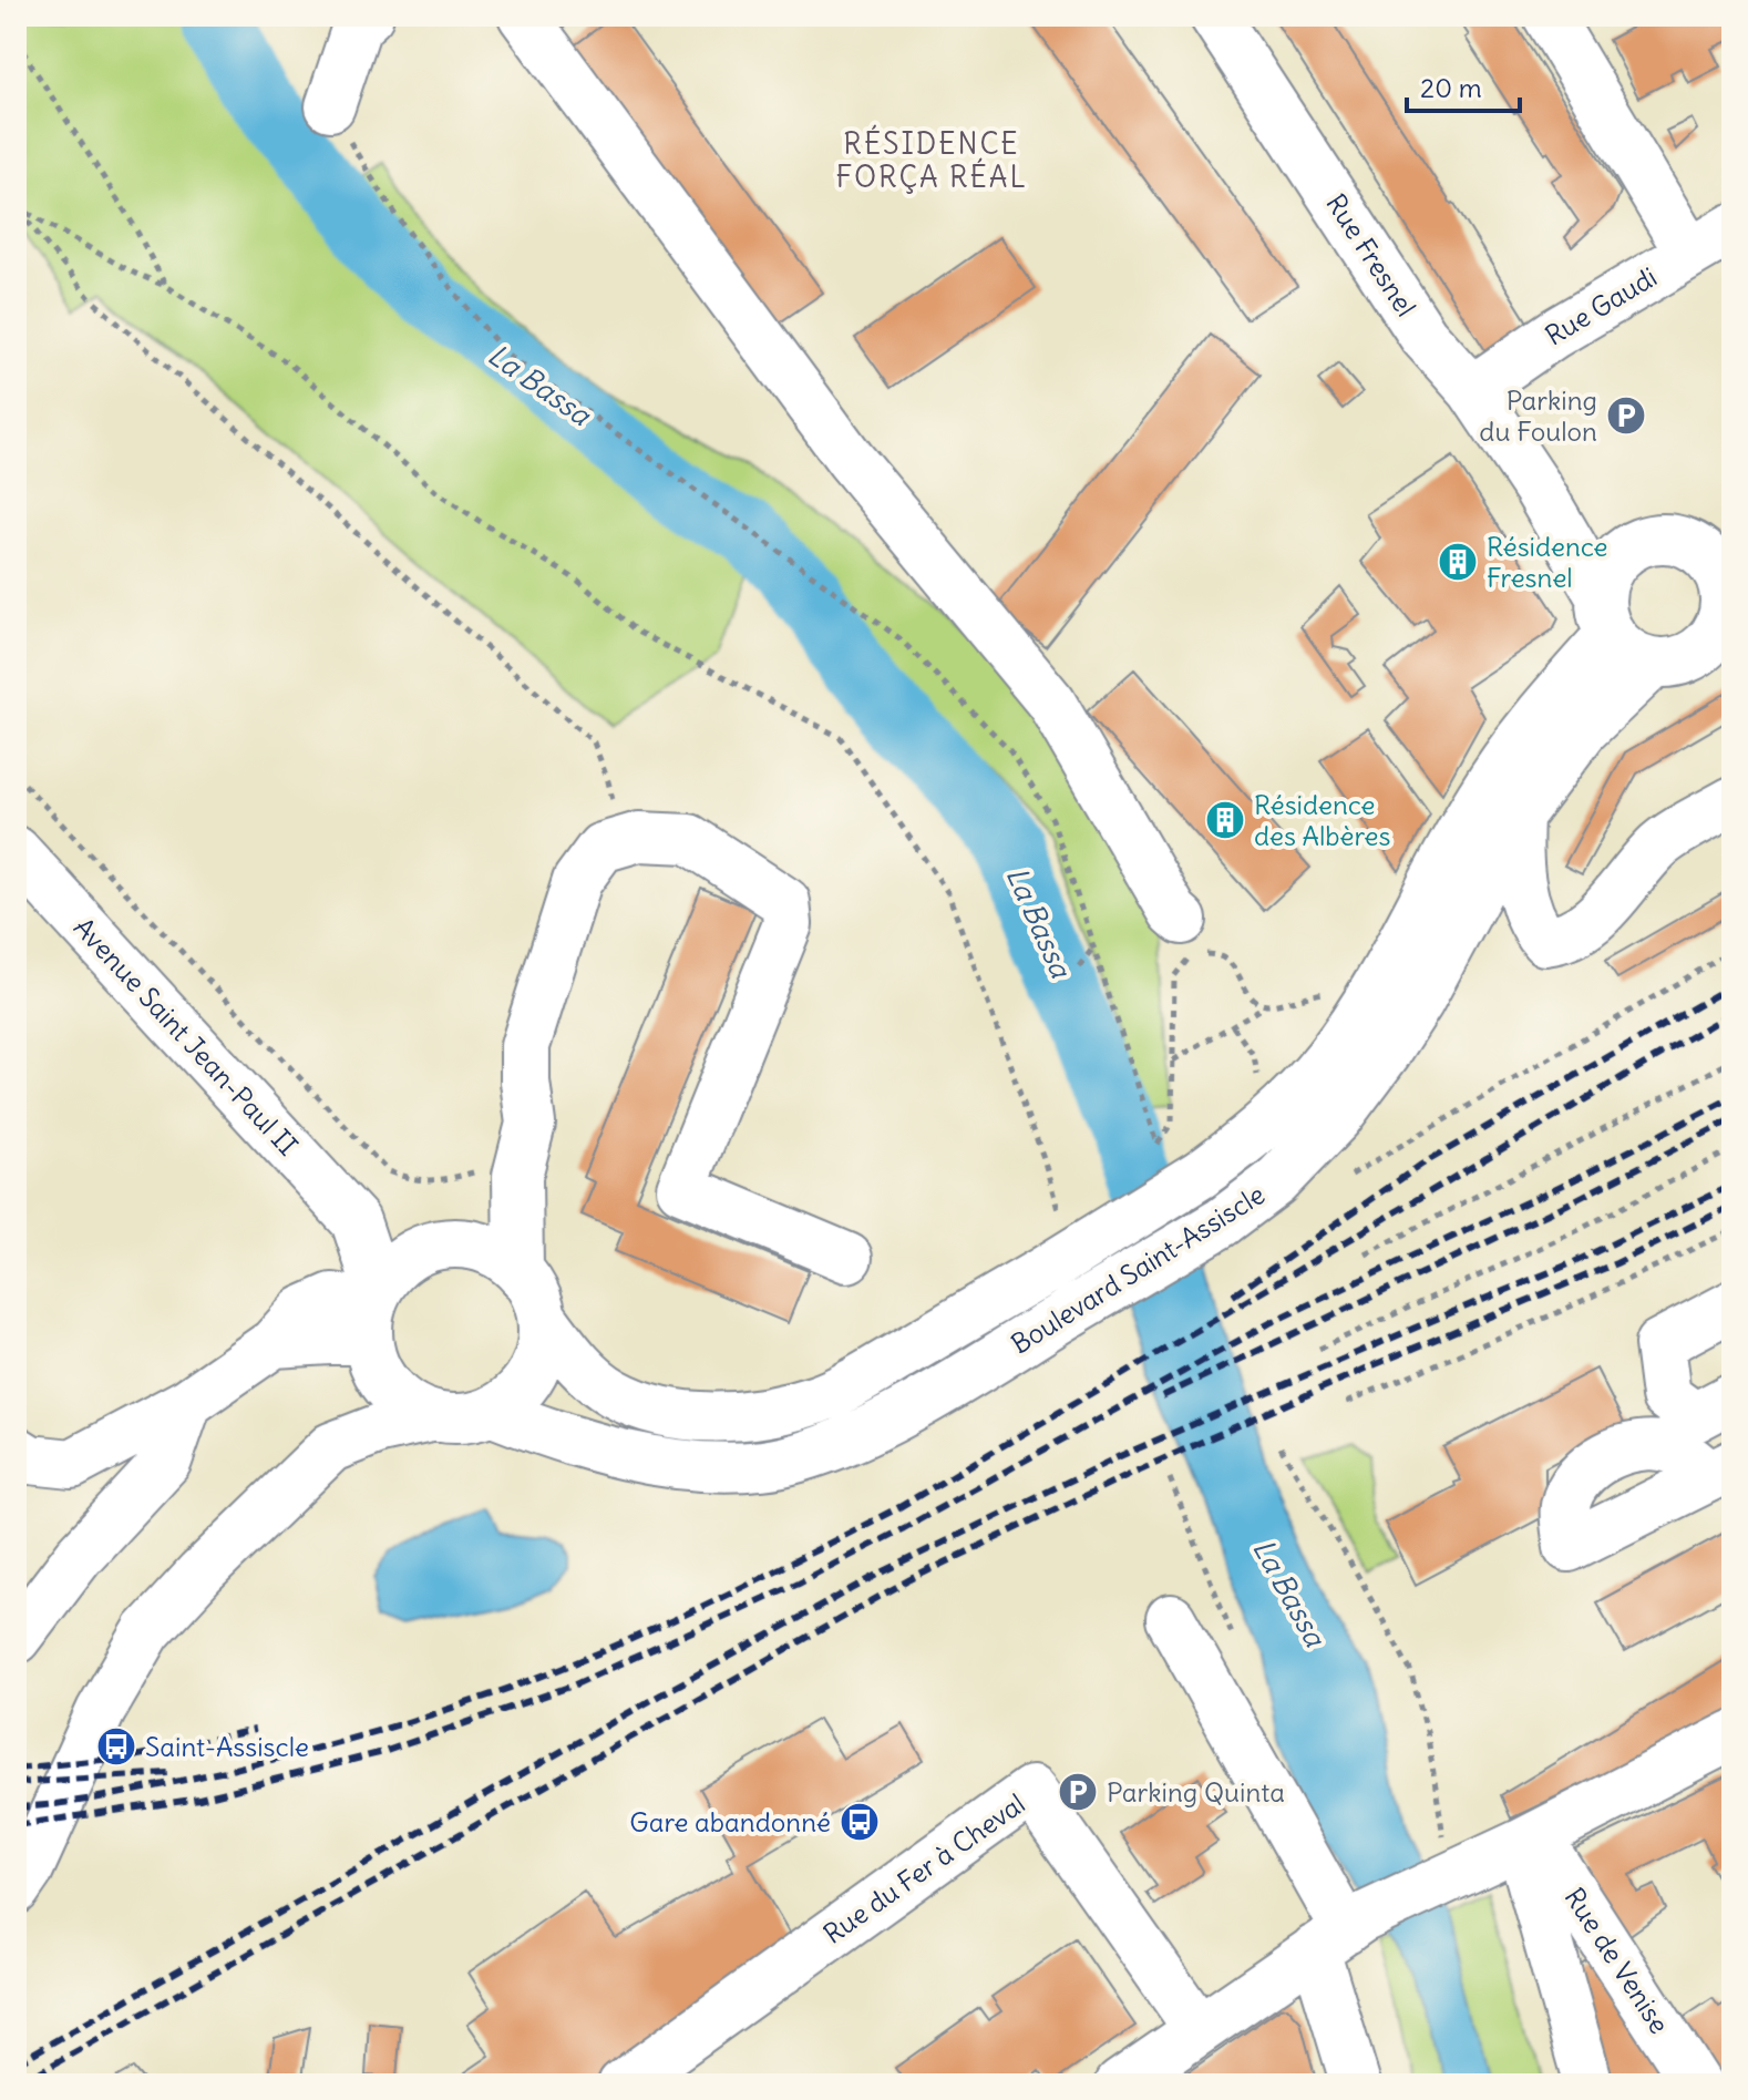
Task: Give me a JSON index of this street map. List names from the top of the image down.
{
  "streets": {
    "street": [
      "Rue Fresnel",
      "Rue Gaudi",
      "Avenue Saint Jean-Paul II",
      "Boulevard Saint-Assiscle",
      "Rue du Fer à Cheval",
      "Rue de Venise"
    ]
  },
  "crossings": [
    ["Rue Fresnel", "Rue Gaudi"],
    ["Rue Fresnel", "Boulevard Saint-Assiscle"],
    ["Avenue Saint Jean-Paul II", "Boulevard Saint-Assiscle"]
  ],
  "districts": ["RÉSIDENCE FORÇA RÉAL"],
  "water": ["La Bassa"],
  "places": {
    "parking": ["Parking du Foulon", "Parking Quinta"],
    "building": ["Résidence Fresnel", "Résidence des Albères"],
    "bus stop": ["Saint-Assiscle", "Gare abandonné"]
  },
  "scale_bar": "20 m"
}
